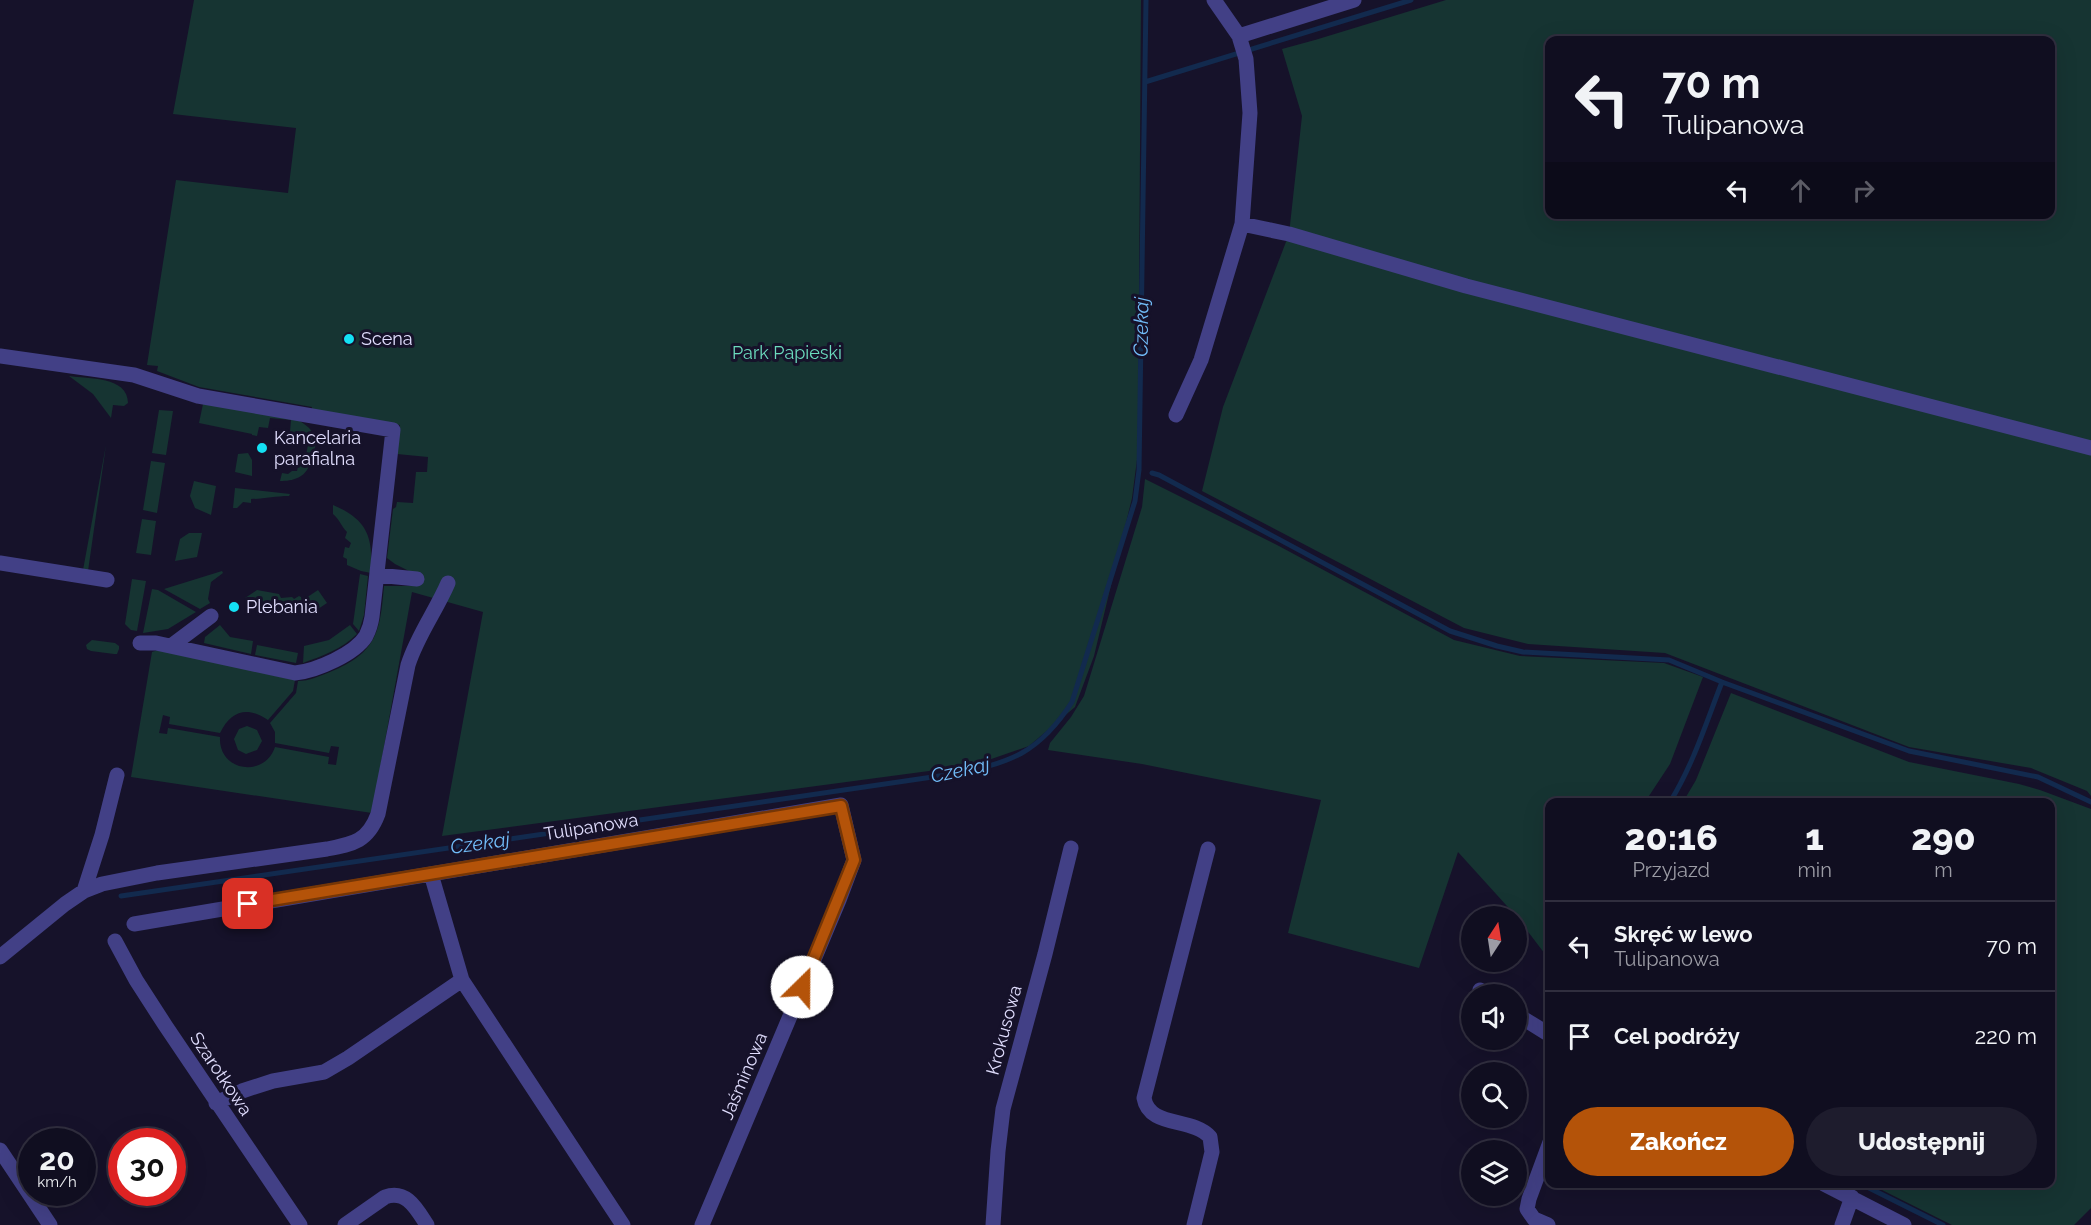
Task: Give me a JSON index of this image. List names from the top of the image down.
{
  "streets": {
    "street": [
      "Tulipanowa",
      "Krokusowa",
      "Szarotkowa",
      "Jaśminowa"
    ]
  },
  "crossings": [
    ["Tulipanowa", "Jaśminowa"]
  ],
  "water": ["Czekaj"],
  "parks": ["Park Papieski"],
  "places": ["Scena", "Kancelaria parafialna", "Plebania"],
  "north": "top",
  "page": {
    "turn": ["70 m", "Tulipanowa"],
    "eta": [
      "20:16",
      "Przyjazd",
      "1",
      "min",
      "290",
      "m"
    ],
    "list": [
      {
        "name": "Skręć w lewo",
        "note": "Tulipanowa",
        "value": "70 m"
      },
      {
        "name": "Cel podróży",
        "value": "220 m"
      }
    ],
    "buttons": ["Zakończ", "Udostępnij"],
    "speed": "20 km/h",
    "limit": "30"
  }
}
